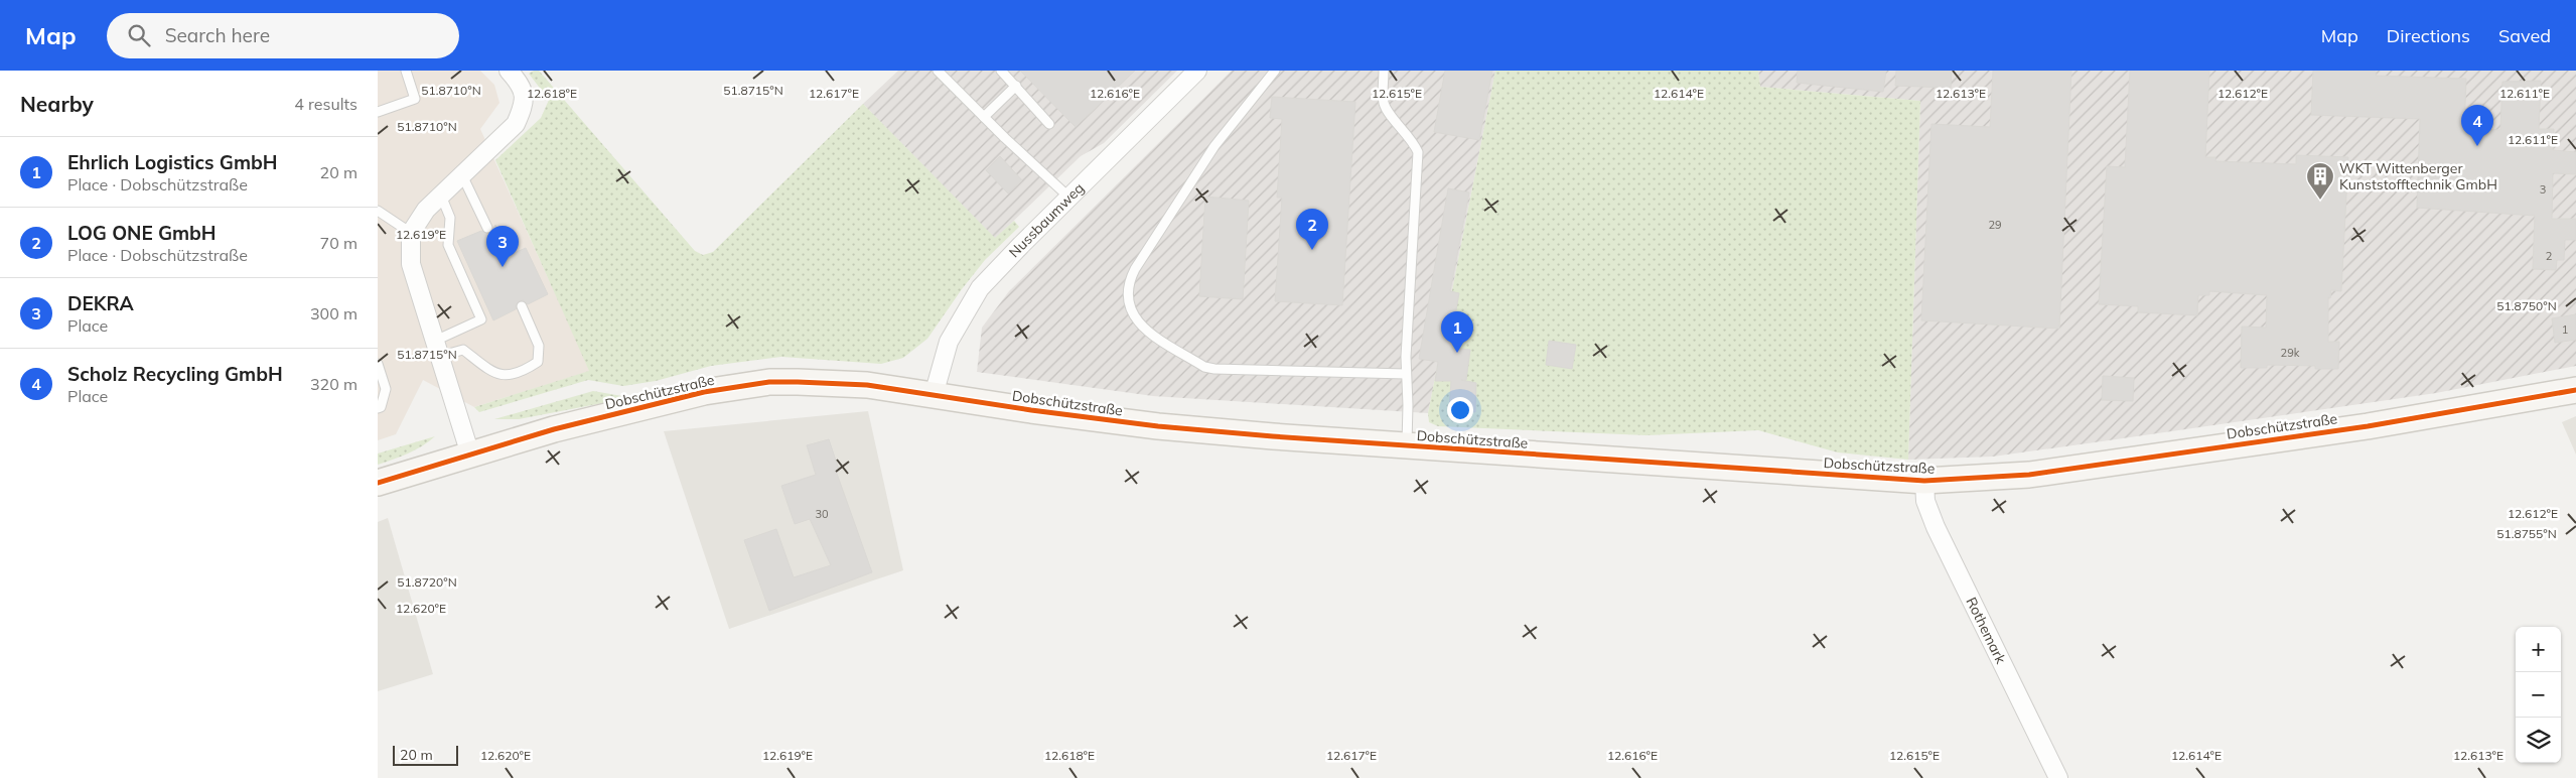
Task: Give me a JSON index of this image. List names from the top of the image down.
{
  "streets": {
    "street": ["Nussbaumweg", "Dobschützstraße", "Rothemark"]
  },
  "crossings": [
    ["Nussbaumweg", "Dobschützstraße"],
    ["Dobschützstraße", "Rothemark"]
  ],
  "places": {
    "building": ["WKT Wittenberger Kunststofftechnik GmbH"]
  },
  "house_numbers": [
    "3",
    "29",
    "2",
    "1",
    "29k",
    "30"
  ],
  "scale_bar": "20 m",
  "page": {
    "header": "Map",
    "search": "Search here",
    "nav": ["Map", "Directions", "Saved"],
    "heading": ["Nearby", "4 results"],
    "pins": [
      "4",
      "2",
      "3",
      "1"
    ],
    "list": [
      {
        "mark": "1",
        "name": "Ehrlich Logistics GmbH",
        "note": "Place · Dobschützstraße",
        "value": "20 m"
      },
      {
        "mark": "2",
        "name": "LOG ONE GmbH",
        "note": "Place · Dobschützstraße",
        "value": "70 m"
      },
      {
        "mark": "3",
        "name": "DEKRA",
        "note": "Place",
        "value": "300 m"
      },
      {
        "mark": "4",
        "name": "Scholz Recycling GmbH",
        "note": "Place",
        "value": "320 m"
      }
    ],
    "map_buttons": ["+", "−"],
    "scale": "20 m"
  },
  "coordinates": [
    "51.8715°N",
    "51.8710°N",
    "12.611°E",
    "12.618°E",
    "12.616°E",
    "12.613°E",
    "12.617°E",
    "12.615°E",
    "12.614°E",
    "12.612°E",
    "12.619°E",
    "51.8750°N",
    "51.8755°N",
    "51.8720°N",
    "12.620°E"
  ]
}
